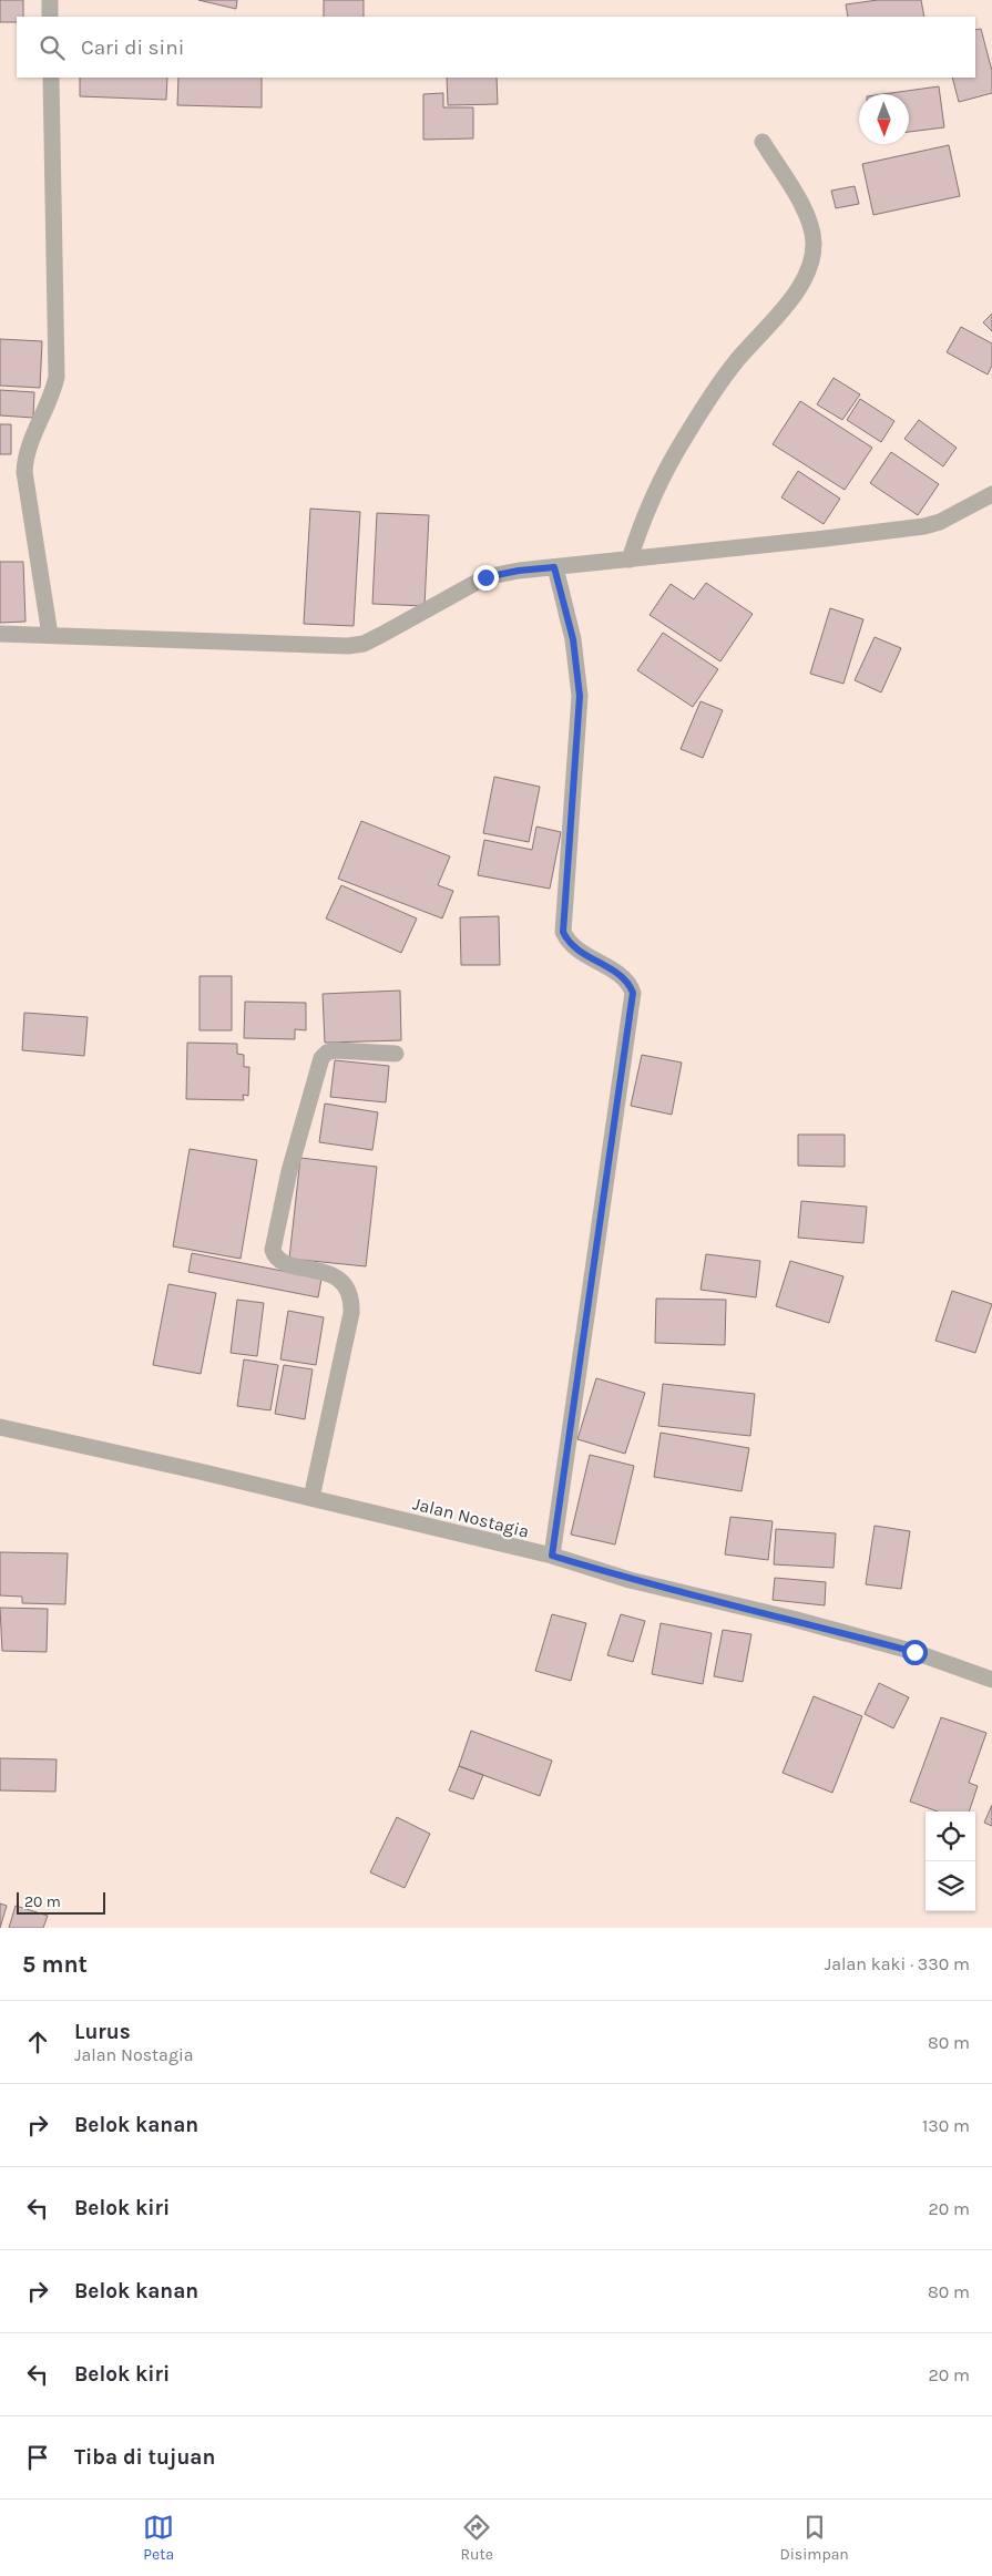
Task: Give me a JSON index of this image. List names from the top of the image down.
{
  "streets": {
    "street": ["Jalan Nostagia"]
  },
  "scale_bar": "20 m",
  "north": "bottom",
  "page": {
    "search": "Cari di sini",
    "scale": "20 m",
    "heading": ["5 mnt", "Jalan kaki · 330 m"],
    "list": [
      ["Lurus", "Jalan Nostagia", "80 m"],
      ["Belok kanan", "130 m"],
      ["Belok kiri", "20 m"],
      ["Belok kanan", "80 m"],
      ["Belok kiri", "20 m"],
      "Tiba di tujuan"
    ],
    "nav": ["Peta", "Rute", "Disimpan"]
  }
}
